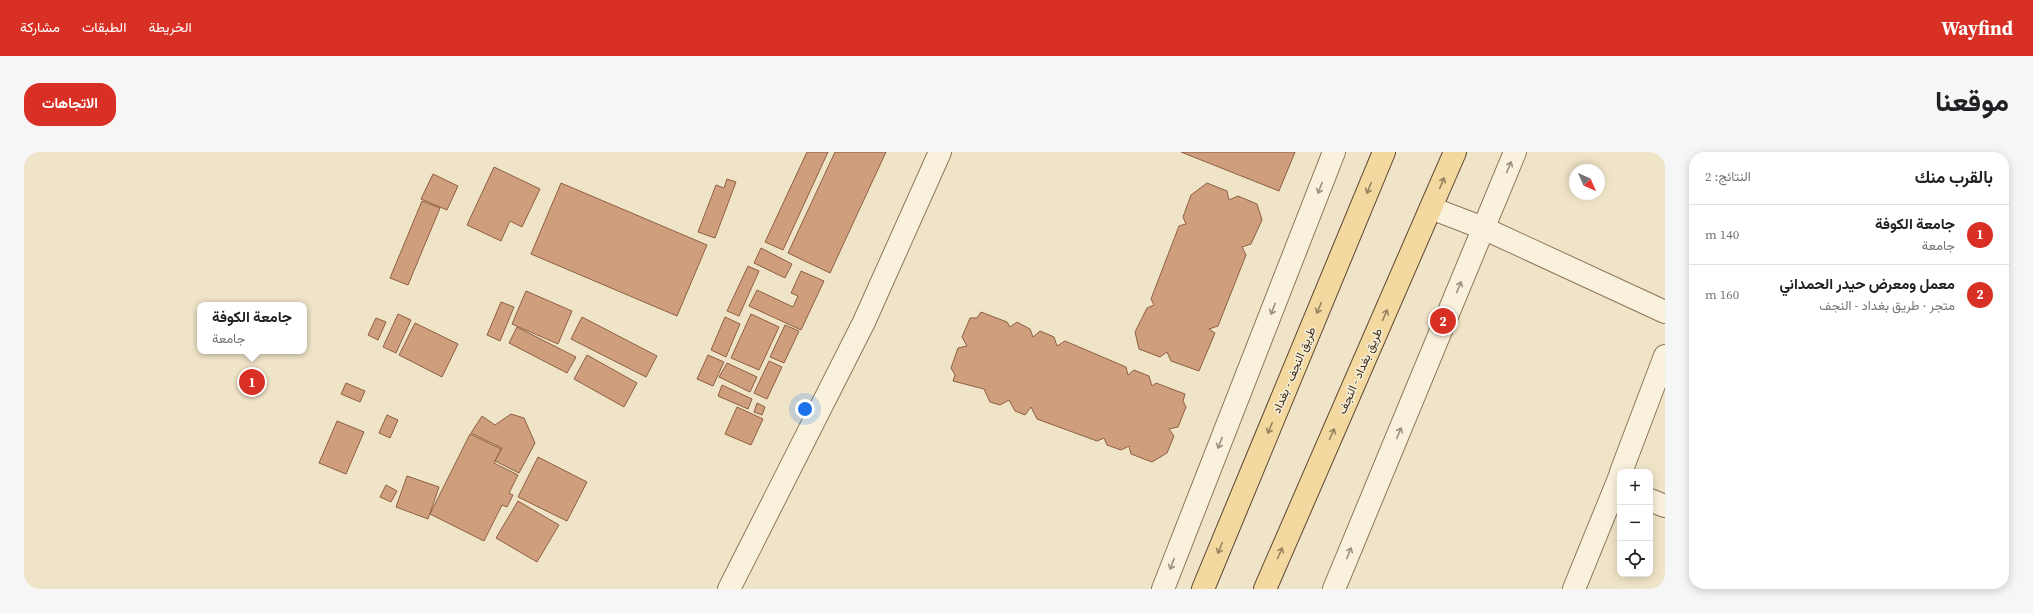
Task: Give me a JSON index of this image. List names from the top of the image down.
{
  "streets": {
    "main road": ["طريق النجف - بغداد", "طريق بغداد - النجف"]
  },
  "one_way": ["طريق النجف - بغداد", "طريق بغداد - النجف"],
  "north": "bottom right",
  "page": {
    "header": "Wayfind",
    "nav": ["الخريطة", "الطبقات", "مشاركة"],
    "title": "موقعنا",
    "buttons": "الاتجاهات",
    "heading": ["بالقرب منك", "النتائج: 2"],
    "list": [
      {
        "mark": "1",
        "name": "جامعة الكوفة",
        "note": "جامعة",
        "value": "140 m"
      },
      {
        "mark": "2",
        "name": "معمل ومعرض حيدر الحمداني",
        "note": "متجر · طريق بغداد - النجف",
        "value": "160 m"
      }
    ],
    "popup": ["جامعة الكوفة", "جامعة"],
    "pins": ["2", "1"],
    "map_buttons": ["+", "−"]
  }
}
